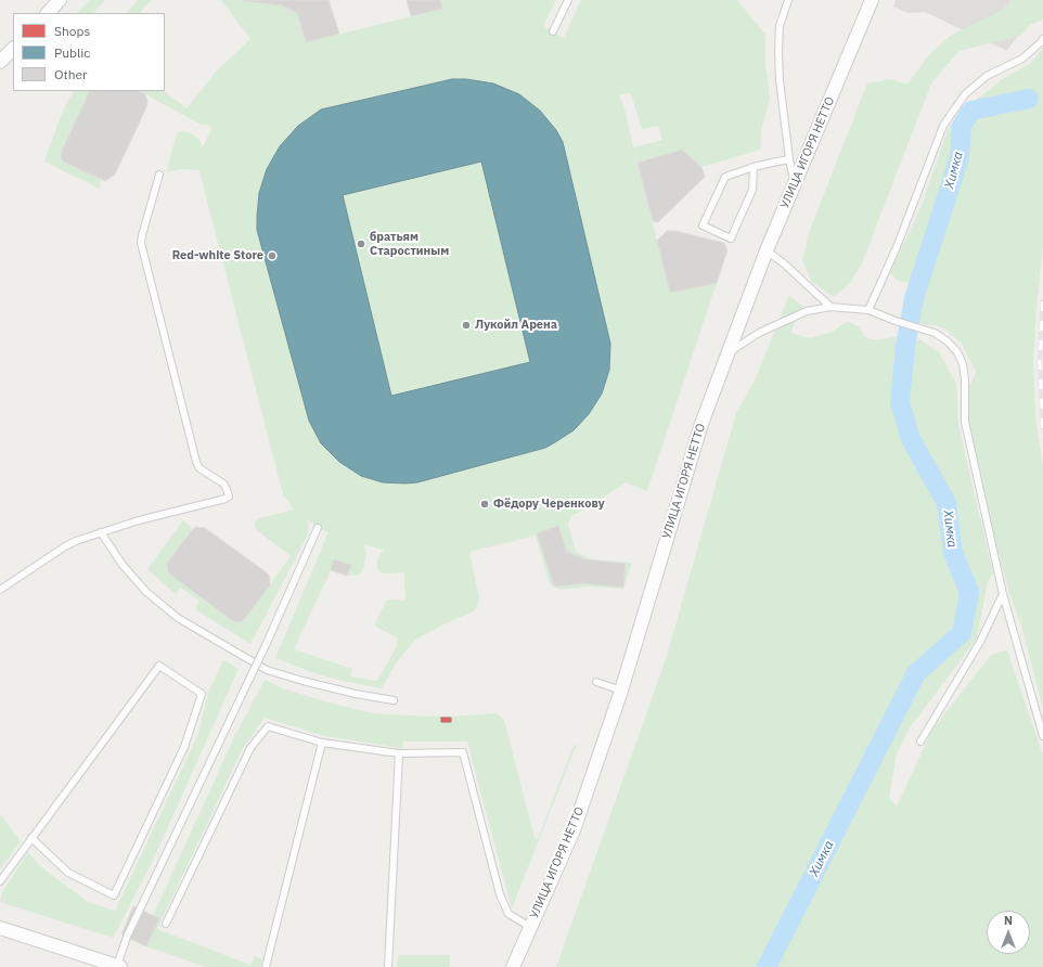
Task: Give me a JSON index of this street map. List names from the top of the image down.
{
  "streets": {
    "street": ["УЛИЦА ИГОРЯ НЕТТО"]
  },
  "water": ["Химка"],
  "places": [
    "братьям Старостиным",
    "Red-white Store",
    "Лукойл Арена",
    "Фёдору Черенкову"
  ],
  "legend": ["Shops", "Public", "Other"],
  "north": "top"
}
